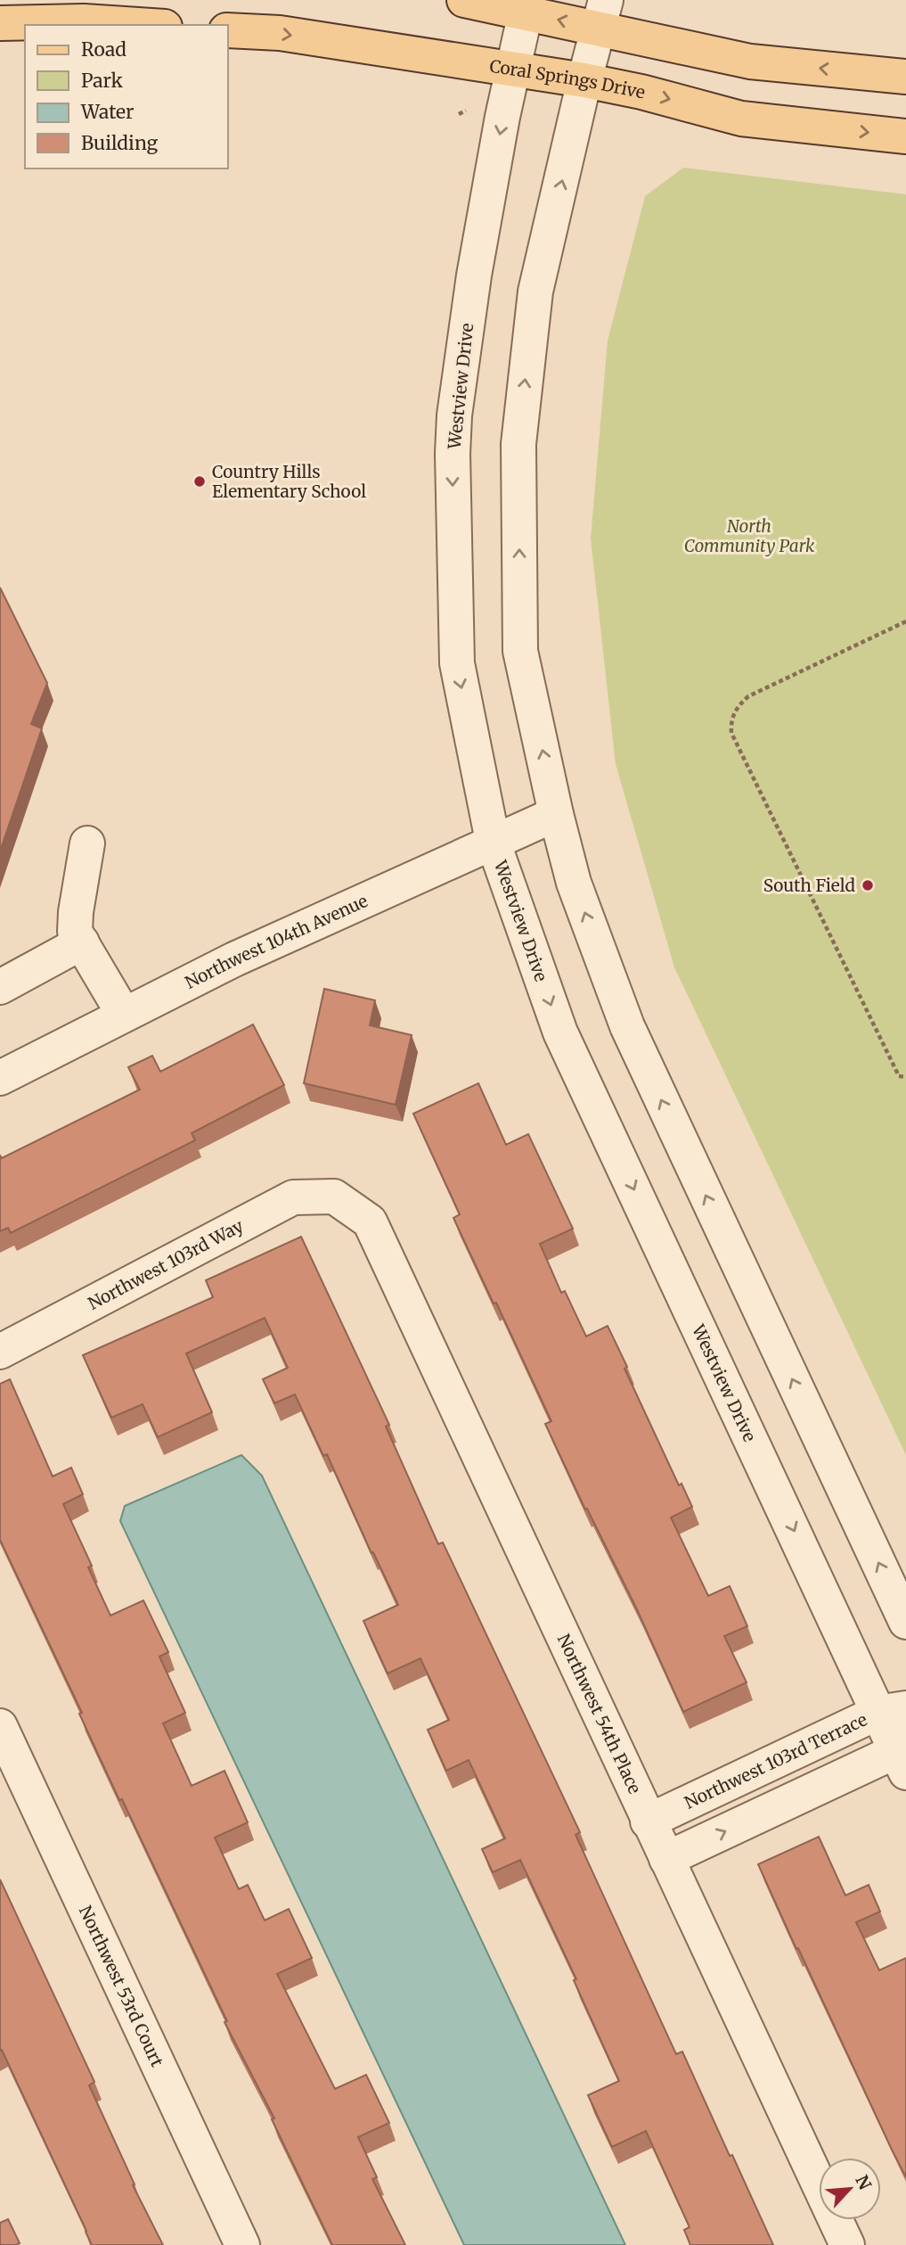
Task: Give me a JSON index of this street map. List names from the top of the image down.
{
  "streets": {
    "main road": ["Coral Springs Drive"],
    "street": [
      "Westview Drive",
      "Northwest 104th Avenue",
      "Northwest 103rd Way",
      "Northwest 54th Place",
      "Northwest 103rd Terrace",
      "Northwest 53rd Court"
    ]
  },
  "crossings": [
    ["Coral Springs Drive", "Westview Drive"],
    ["Westview Drive", "Northwest 104th Avenue"],
    ["Westview Drive", "Northwest 103rd Terrace"],
    ["Northwest 103rd Way", "Northwest 54th Place"],
    ["Northwest 54th Place", "Northwest 103rd Terrace"]
  ],
  "parks": ["North Community Park"],
  "places": ["Country Hills Elementary School", "South Field"],
  "legend": [
    "Road",
    "Park",
    "Water",
    "Building"
  ],
  "north": "top right"
}
